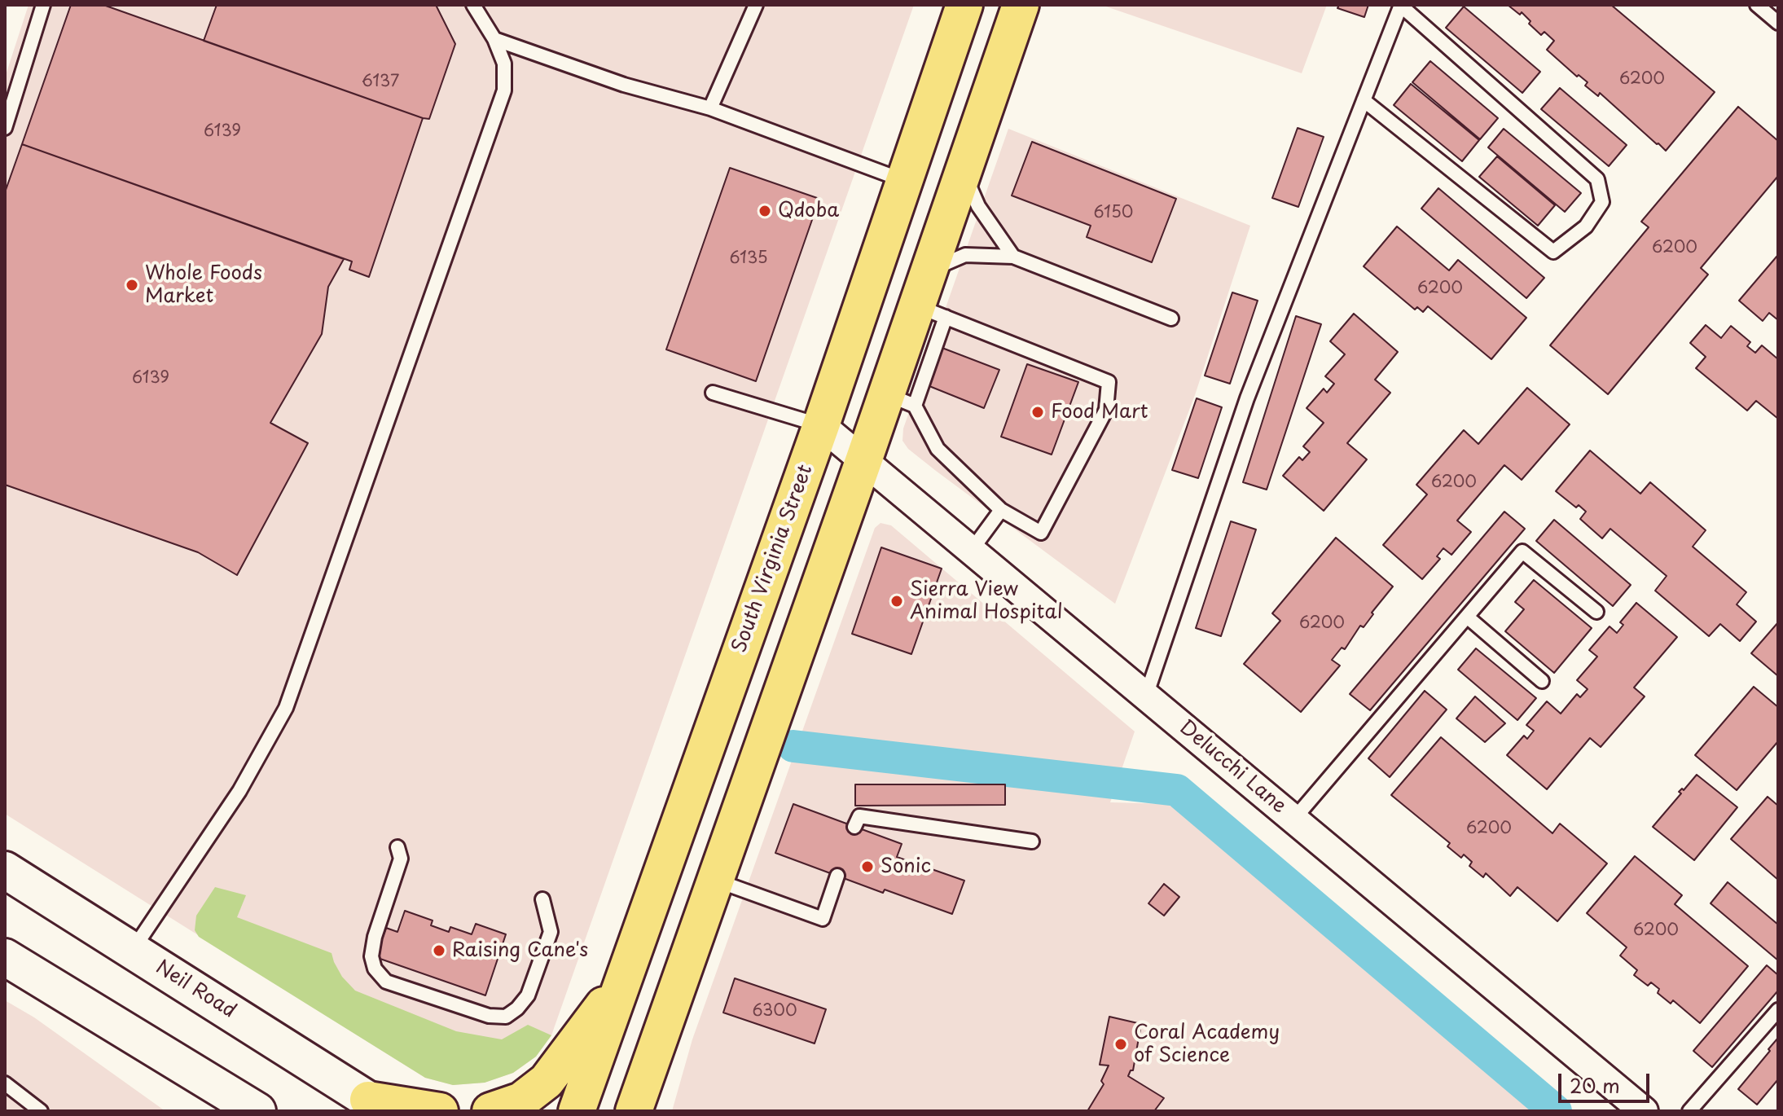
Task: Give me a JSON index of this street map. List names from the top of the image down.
{
  "streets": {
    "main road": ["South Virginia Street", "Neil Road"],
    "street": ["Delucchi Lane"]
  },
  "crossings": [
    ["South Virginia Street", "Delucchi Lane"]
  ],
  "places": [
    "Qdoba",
    "Whole Foods Market",
    "Food Mart",
    "Sierra View Animal Hospital",
    "Sonic",
    "Raising Cane's",
    "Coral Academy of Science"
  ],
  "house_numbers": [
    "6200",
    "6137",
    "6139",
    "6150",
    "6200",
    "6135",
    "6200",
    "6139",
    "6200",
    "6200",
    "6200",
    "6200",
    "6300"
  ],
  "scale_bar": "20 m"
}
